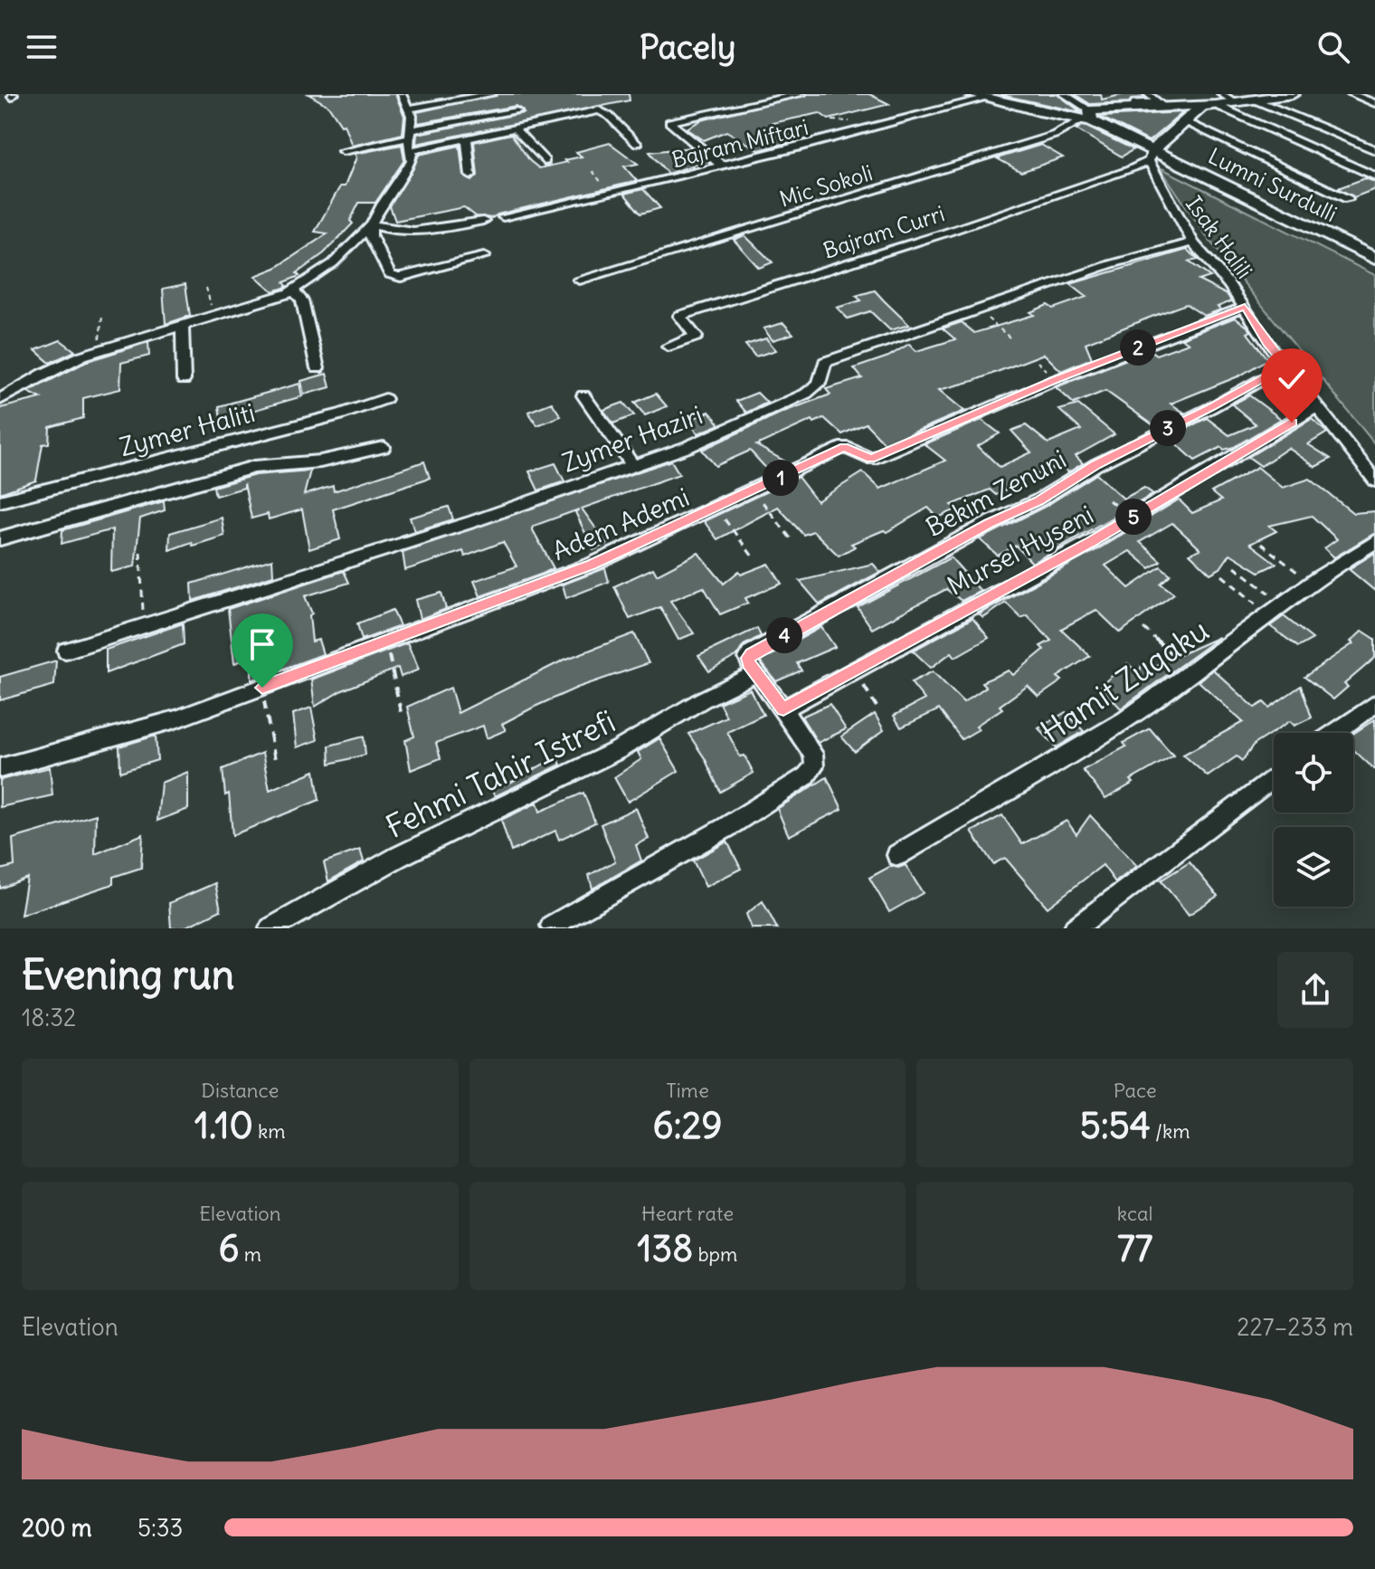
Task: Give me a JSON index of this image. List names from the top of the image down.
{
  "streets": {
    "street": [
      "Bajram Miftari",
      "Lumni Surdulli",
      "Mic Sokoli",
      "Bajram Curri",
      "Isak Halili",
      "Zymer Haliti",
      "Zymer Haziri",
      "Bekim Zenuni",
      "Adem Ademi",
      "Mursel Hyseni",
      "Hamit Zuqaku",
      "Fehmi Tahir Istrefi"
    ]
  },
  "crossings": [
    ["Lumni Surdulli", "Mic Sokoli"],
    ["Lumni Surdulli", "Bajram Curri"],
    ["Lumni Surdulli", "Isak Halili"],
    ["Bajram Curri", "Isak Halili"],
    ["Isak Halili", "Zymer Haziri"],
    ["Isak Halili", "Bekim Zenuni"],
    ["Isak Halili", "Adem Ademi"],
    ["Isak Halili", "Mursel Hyseni"],
    ["Bekim Zenuni", "Fehmi Tahir Istrefi"]
  ],
  "page": {
    "header": "Pacely",
    "pins": [
      "2",
      "3",
      "1",
      "5",
      "4"
    ],
    "heading": ["Evening run", "18:32"],
    "stats": [
      ["Distance", "1.10 km"],
      ["Time", "6:29"],
      ["Pace", "5:54 /km"],
      ["Elevation", "6 m"],
      ["Heart rate", "138 bpm"],
      ["kcal", "77"]
    ],
    "chart": ["Elevation", "227–233 m"],
    "list": [
      {
        "name": "200 m",
        "note": "5:33"
      }
    ]
  }
}
